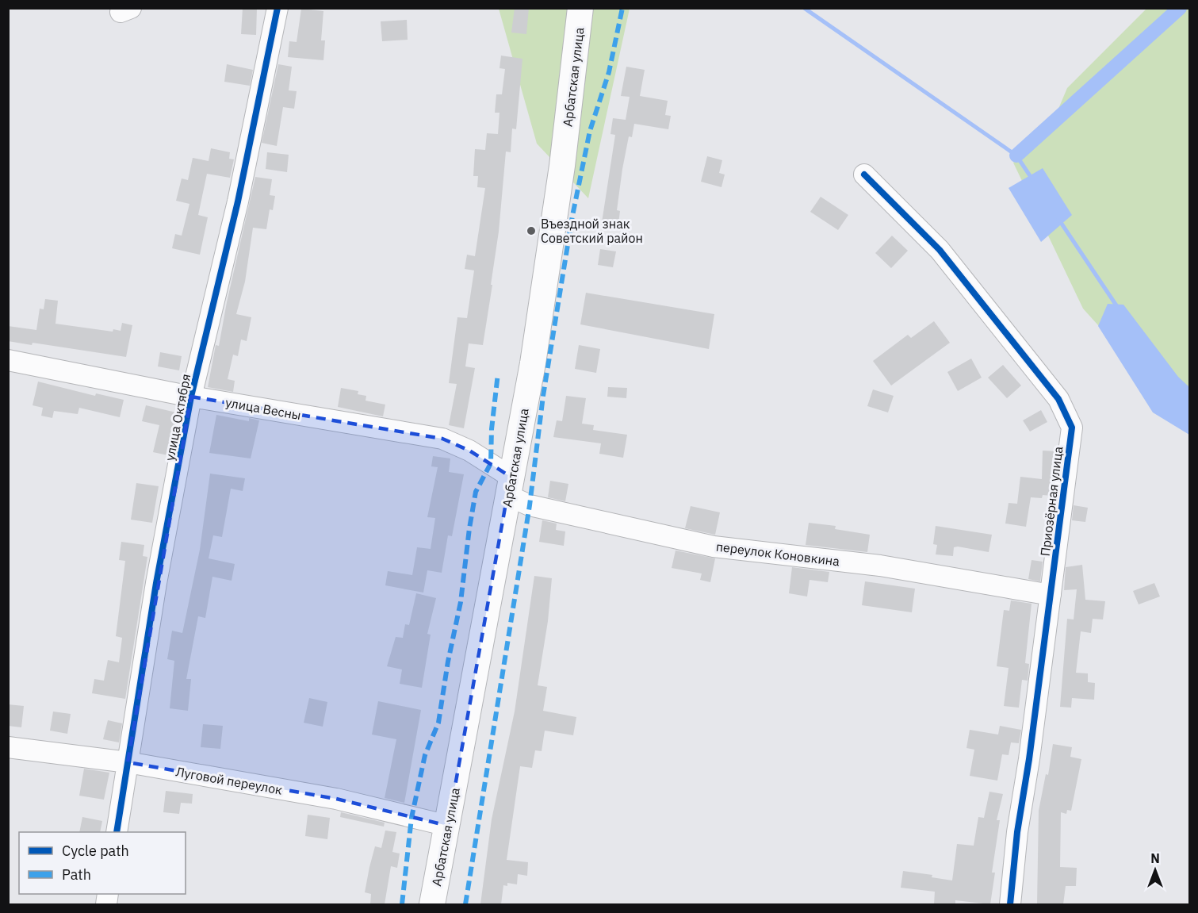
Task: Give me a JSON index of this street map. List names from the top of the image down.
{
  "streets": {
    "main road": ["Арбатская улица"],
    "street": [
      "улица Весны",
      "улица Октября",
      "Приозёрная улица",
      "переулок Коновкина",
      "Луговой переулок"
    ]
  },
  "crossings": [
    ["Арбатская улица", "улица Весны"],
    ["Арбатская улица", "переулок Коновкина"],
    ["Арбатская улица", "Луговой переулок"],
    ["улица Весны", "улица Октября"],
    ["улица Весны", "переулок Коновкина"],
    ["улица Октября", "Луговой переулок"],
    ["Приозёрная улица", "переулок Коновкина"]
  ],
  "places": ["Въездной знак Советский район"],
  "legend": ["Cycle path", "Path"],
  "north": "top"
}
